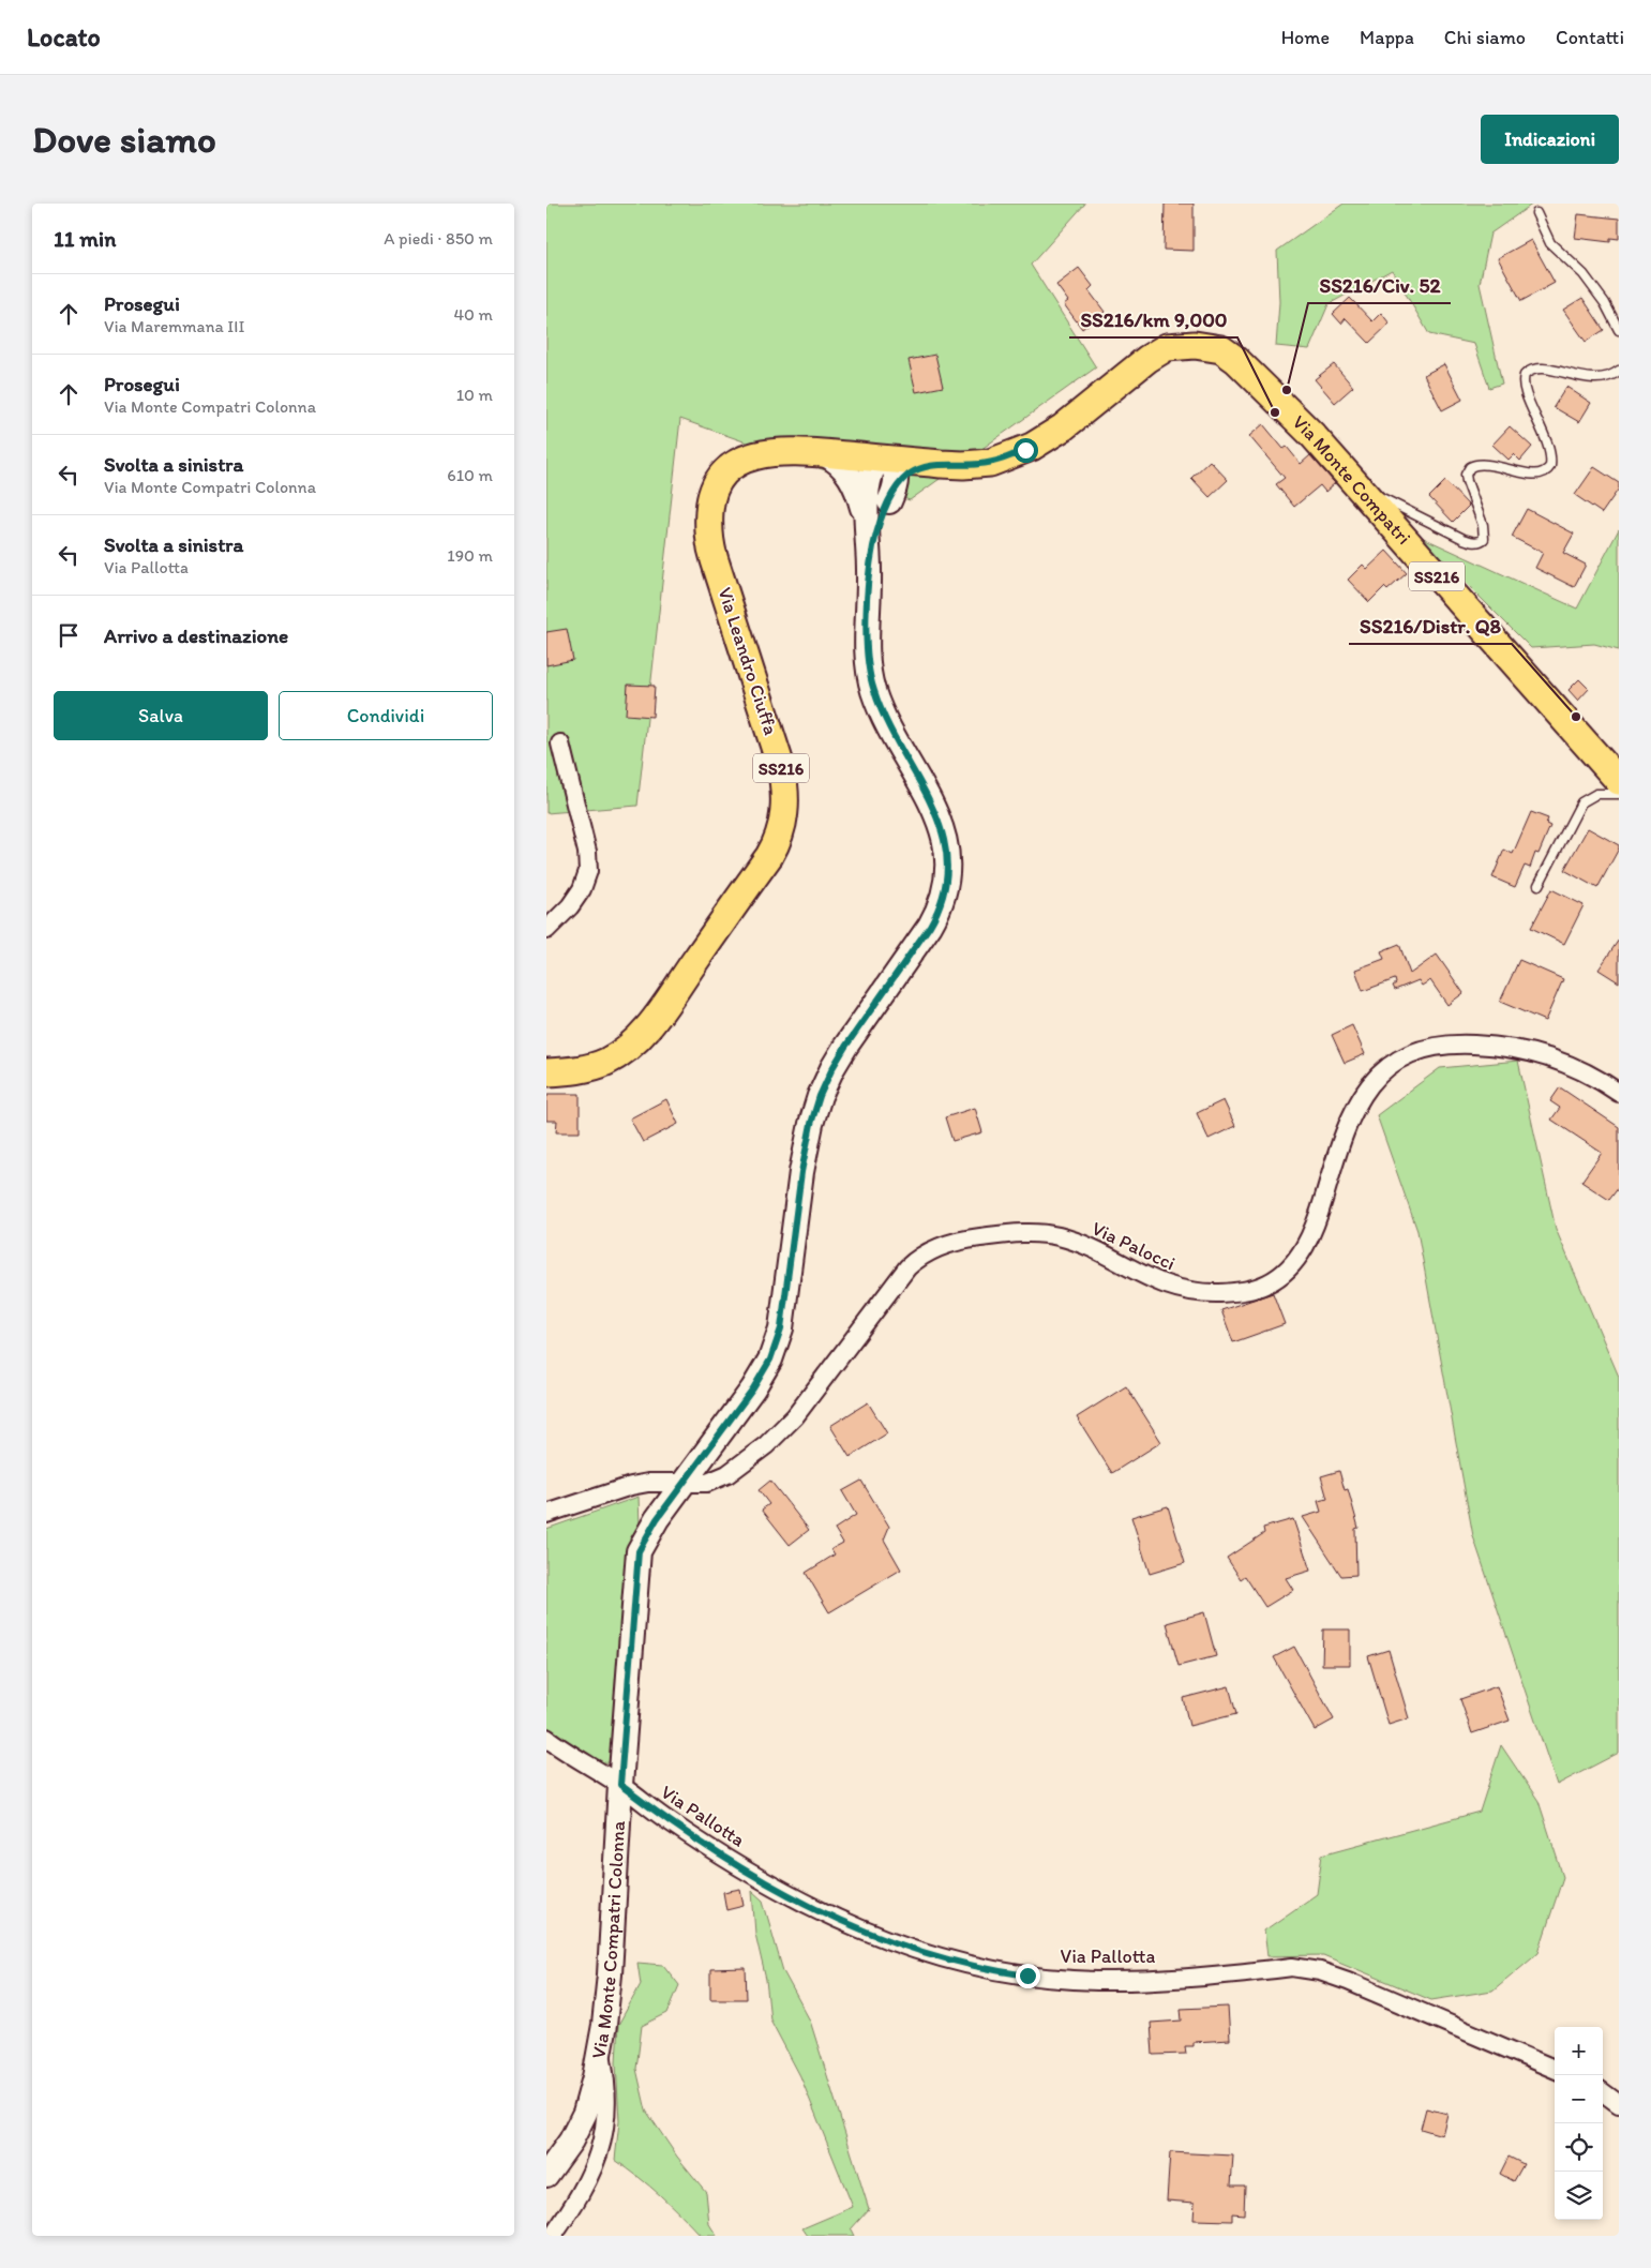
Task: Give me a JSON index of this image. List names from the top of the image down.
{
  "streets": {
    "main road": ["Via Monte Compatri", "SS216", "Via Leandro Ciuffa"],
    "street": ["Via Palocci", "Via Pallotta", "Via Monte Compatri Colonna"]
  },
  "crossings": [
    ["Via Monte Compatri", "SS216"],
    ["Via Monte Compatri", "Via Monte Compatri Colonna"],
    ["SS216", "Via Leandro Ciuffa"],
    ["SS216", "Via Monte Compatri Colonna"],
    ["Via Leandro Ciuffa", "Via Monte Compatri Colonna"],
    ["Via Palocci", "Via Monte Compatri Colonna"],
    ["Via Pallotta", "Via Monte Compatri Colonna"]
  ],
  "places": ["SS216/Civ. 52", "SS216/km 9,000", "SS216/Distr. Q8"],
  "page": {
    "header": "Locato",
    "nav": [
      "Home",
      "Mappa",
      "Chi siamo",
      "Contatti"
    ],
    "buttons": [
      "Indicazioni",
      ["Salva", "Condividi"]
    ],
    "title": "Dove siamo",
    "heading": ["11 min", "A piedi · 850 m"],
    "list": [
      ["Prosegui", "Via Maremmana III", "40 m"],
      ["Prosegui", "Via Monte Compatri Colonna", "10 m"],
      ["Svolta a sinistra", "Via Monte Compatri Colonna", "610 m"],
      ["Svolta a sinistra", "Via Pallotta", "190 m"],
      "Arrivo a destinazione"
    ],
    "map_buttons": ["+", "−"]
  }
}
